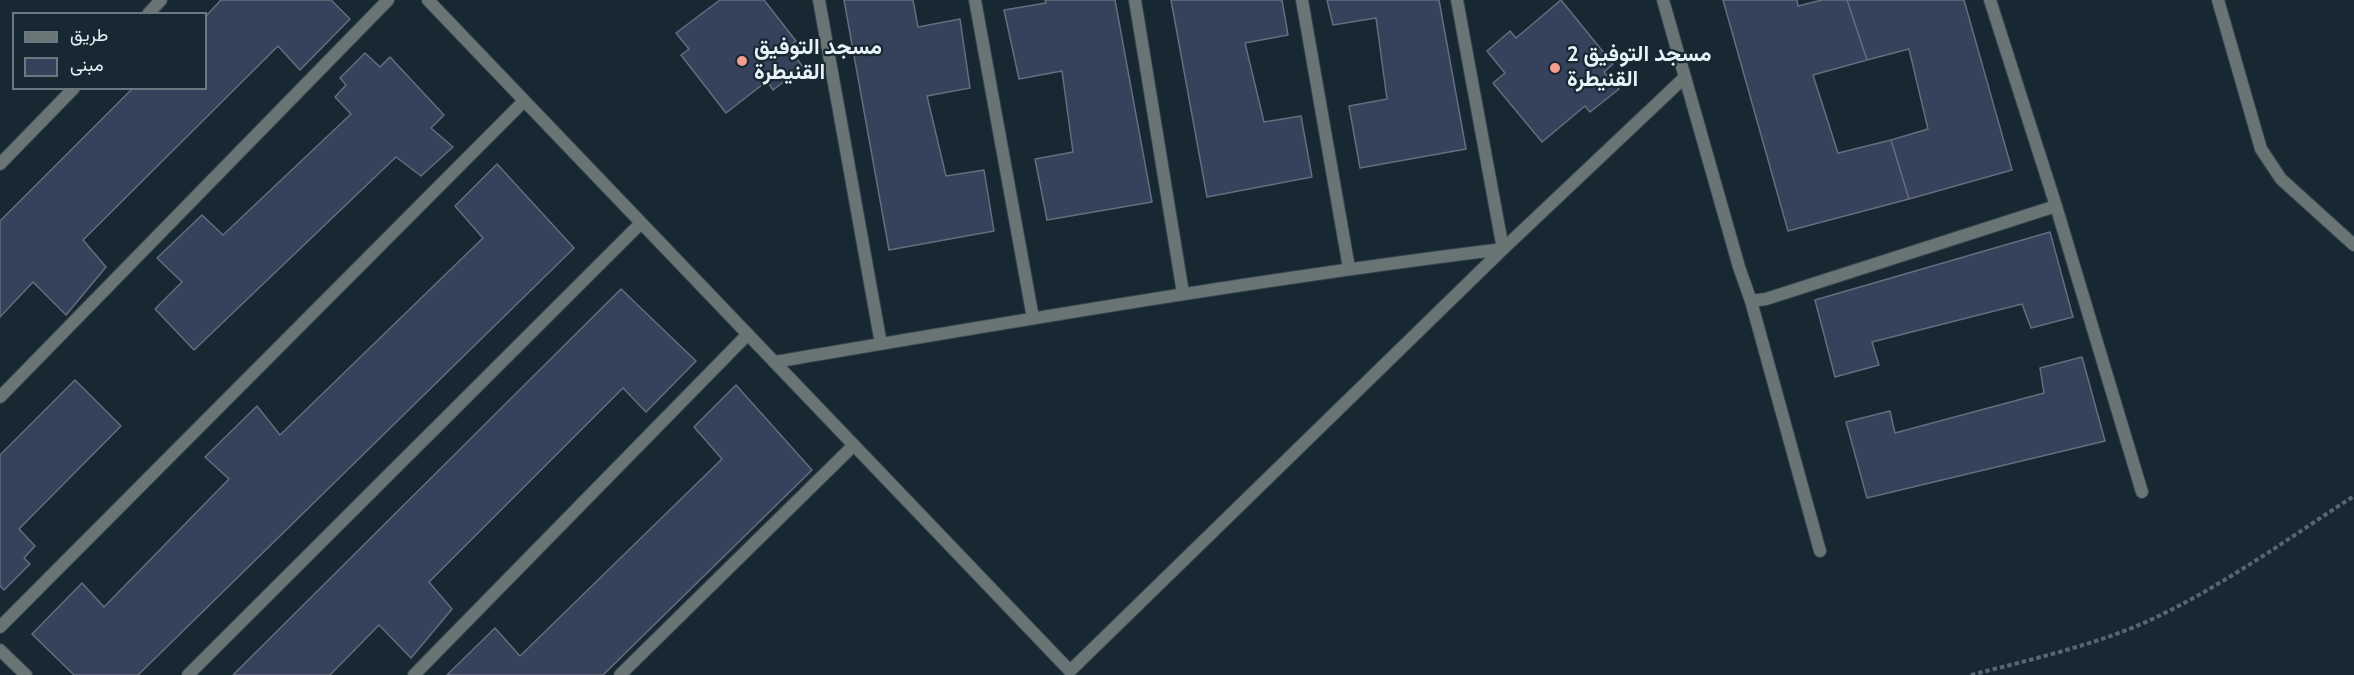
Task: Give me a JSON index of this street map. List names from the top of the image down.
{
  "places": ["مسجد التوفيق القنيطرة", "2 مسجد التوفيق القنيطرة"],
  "legend": ["طريق", "مبنى"]
}
